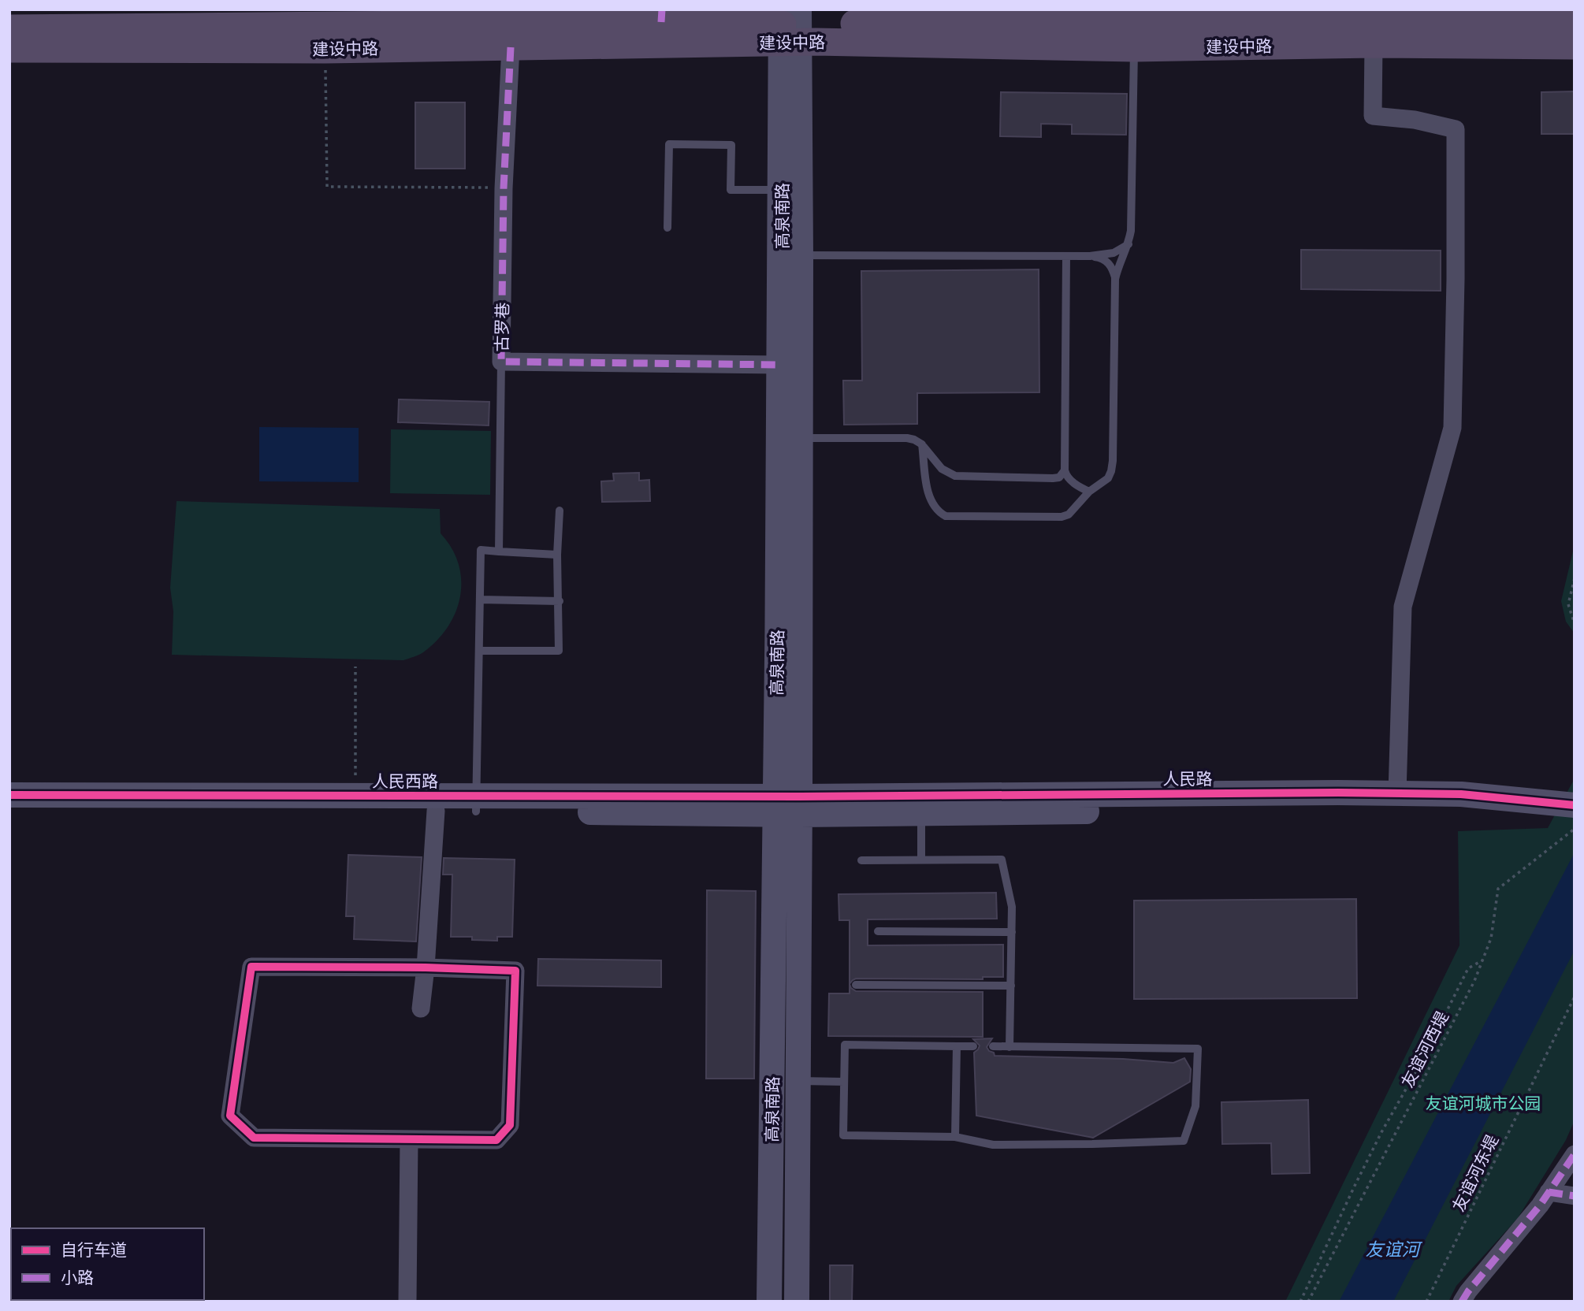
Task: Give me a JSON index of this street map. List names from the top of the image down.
{
  "streets": {
    "main road": ["建设中路"],
    "street": [
      "高泉南路",
      "古罗巷",
      "人民路",
      "人民西路"
    ],
    "path": ["友谊河西堤", "友谊河东堤"]
  },
  "crossings": [
    ["建设中路", "高泉南路"],
    ["建设中路", "古罗巷"],
    ["高泉南路", "古罗巷"],
    ["高泉南路", "人民路"],
    ["高泉南路", "人民西路"],
    ["人民路", "人民西路"],
    ["人民路", "友谊河西堤"]
  ],
  "water": ["友谊河"],
  "parks": ["友谊河城市公园"],
  "legend": ["自行车道", "小路"]
}
